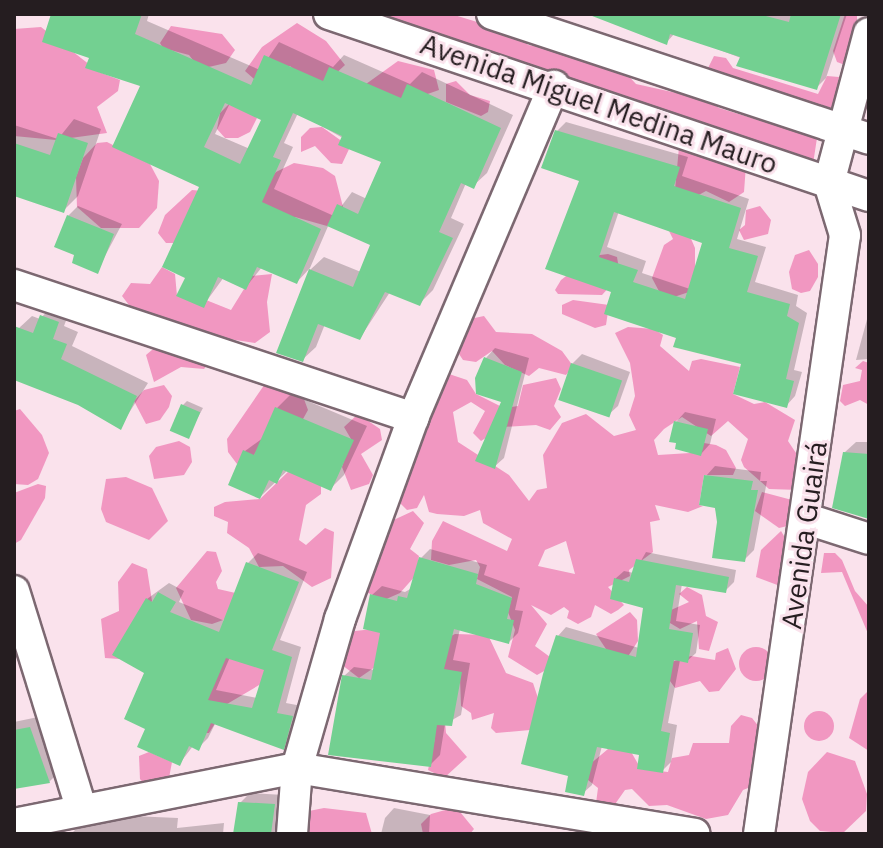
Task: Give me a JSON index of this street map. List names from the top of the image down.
{
  "streets": {
    "street": ["Avenida Miguel Medina Mauro", "Avenida Guairá"]
  },
  "crossings": [
    ["Avenida Miguel Medina Mauro", "Avenida Guairá"]
  ]
}
